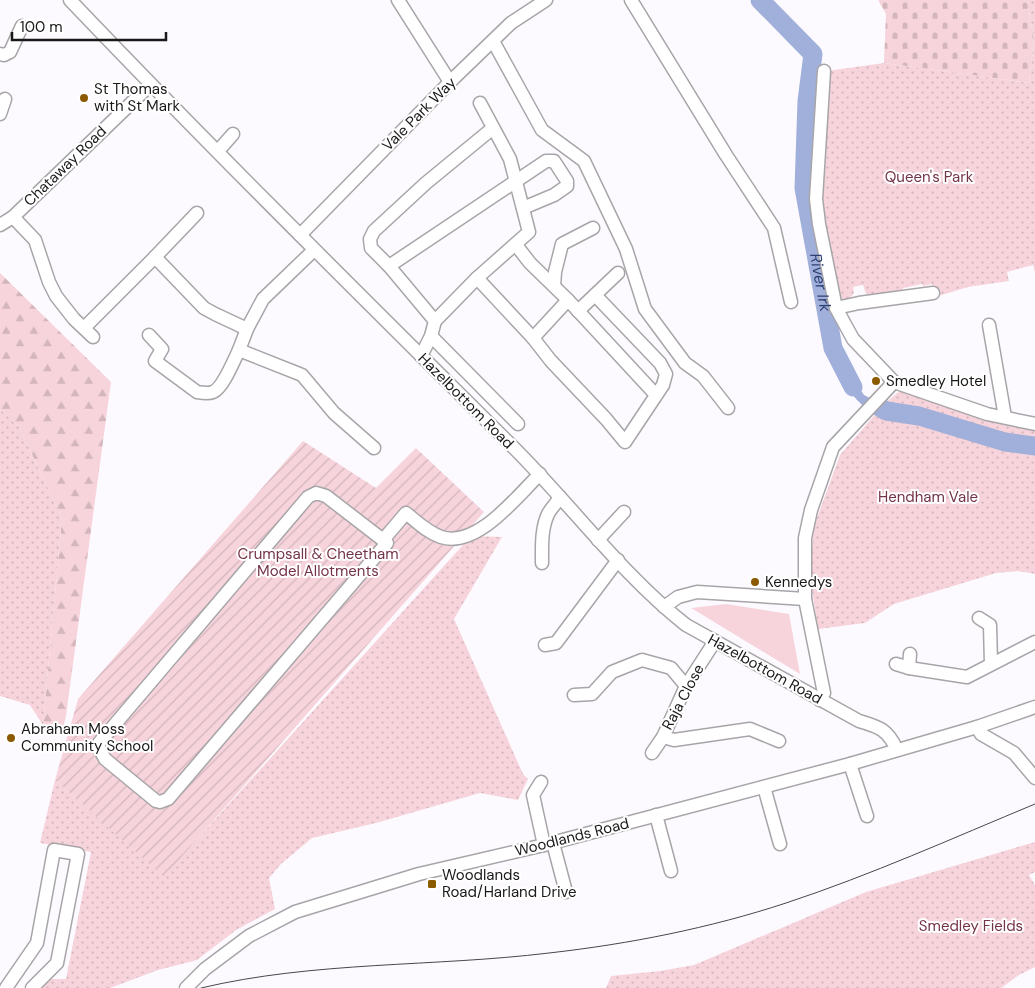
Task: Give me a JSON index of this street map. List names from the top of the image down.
{
  "streets": {
    "street": [
      "Vale Park Way",
      "Chataway Road",
      "Hazelbottom Road",
      "Raja Close",
      "Woodlands Road"
    ]
  },
  "crossings": [
    ["Vale Park Way", "Hazelbottom Road"],
    ["Chataway Road", "Hazelbottom Road"],
    ["Hazelbottom Road", "Raja Close"],
    ["Hazelbottom Road", "Woodlands Road"]
  ],
  "water": ["River Irk"],
  "parks": [
    "Queen's Park",
    "Hendham Vale",
    "Crumpsall & Cheetham Model Allotments",
    "Smedley Fields"
  ],
  "places": {
    "other": [
      "St Thomas with St Mark",
      "Smedley Hotel",
      "Kennedys",
      "Abraham Moss Community School"
    ],
    "transit": ["Woodlands Road/Harland Drive"]
  },
  "scale_bar": "100 m"
}
